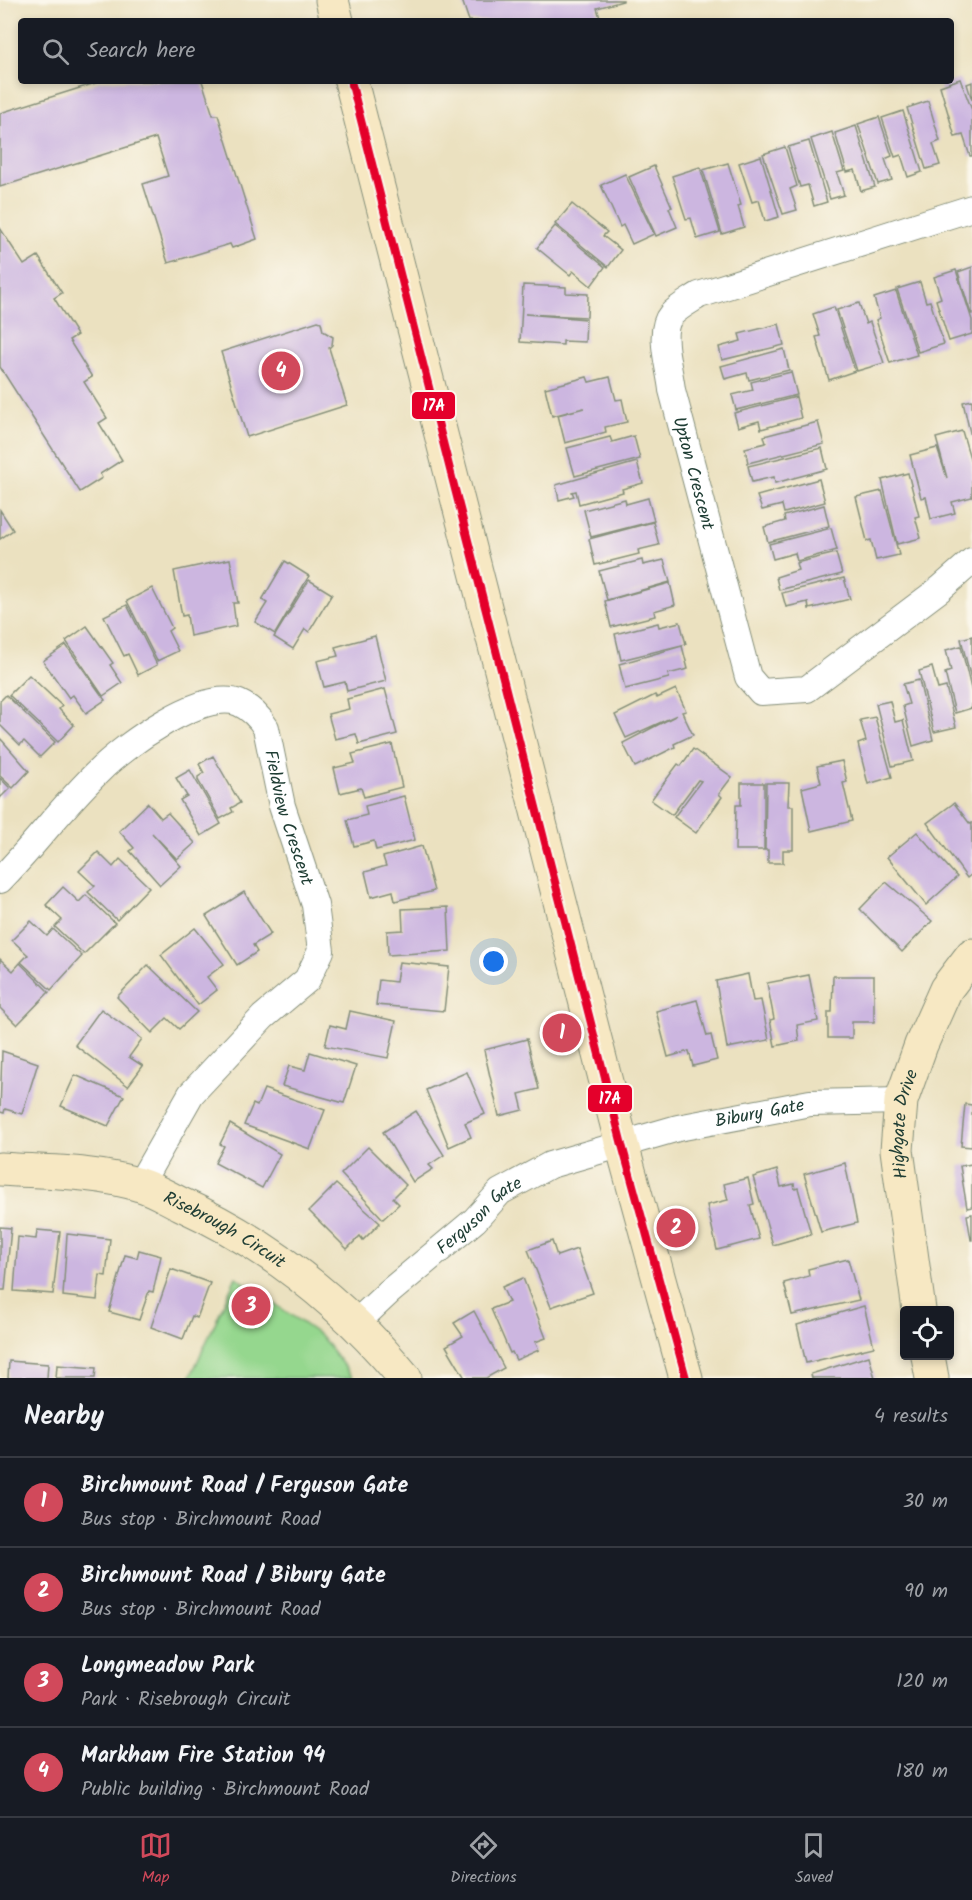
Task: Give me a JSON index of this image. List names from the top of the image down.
{
  "streets": {
    "main road": ["Highgate Drive", "Risebrough Circuit"],
    "street": [
      "Upton Crescent",
      "Fieldview Crescent",
      "Bibury Gate",
      "Ferguson Gate"
    ]
  },
  "crossings": [
    ["Fieldview Crescent", "Risebrough Circuit"],
    ["Bibury Gate", "Highgate Drive"],
    ["Bibury Gate", "Ferguson Gate"],
    ["Ferguson Gate", "Risebrough Circuit"]
  ],
  "lines": ["transit line 17A"],
  "page": {
    "search": "Search here",
    "pins": [
      "4",
      "1",
      "2",
      "3"
    ],
    "heading": ["Nearby", "4 results"],
    "list": [
      {
        "mark": "1",
        "name": "Birchmount Road / Ferguson Gate",
        "note": "Bus stop · Birchmount Road",
        "value": "30 m"
      },
      {
        "mark": "2",
        "name": "Birchmount Road / Bibury Gate",
        "note": "Bus stop · Birchmount Road",
        "value": "90 m"
      },
      {
        "mark": "3",
        "name": "Longmeadow Park",
        "note": "Park · Risebrough Circuit",
        "value": "120 m"
      },
      {
        "mark": "4",
        "name": "Markham Fire Station 94",
        "note": "Public building · Birchmount Road",
        "value": "180 m"
      }
    ],
    "nav": ["Map", "Directions", "Saved"]
  }
}
